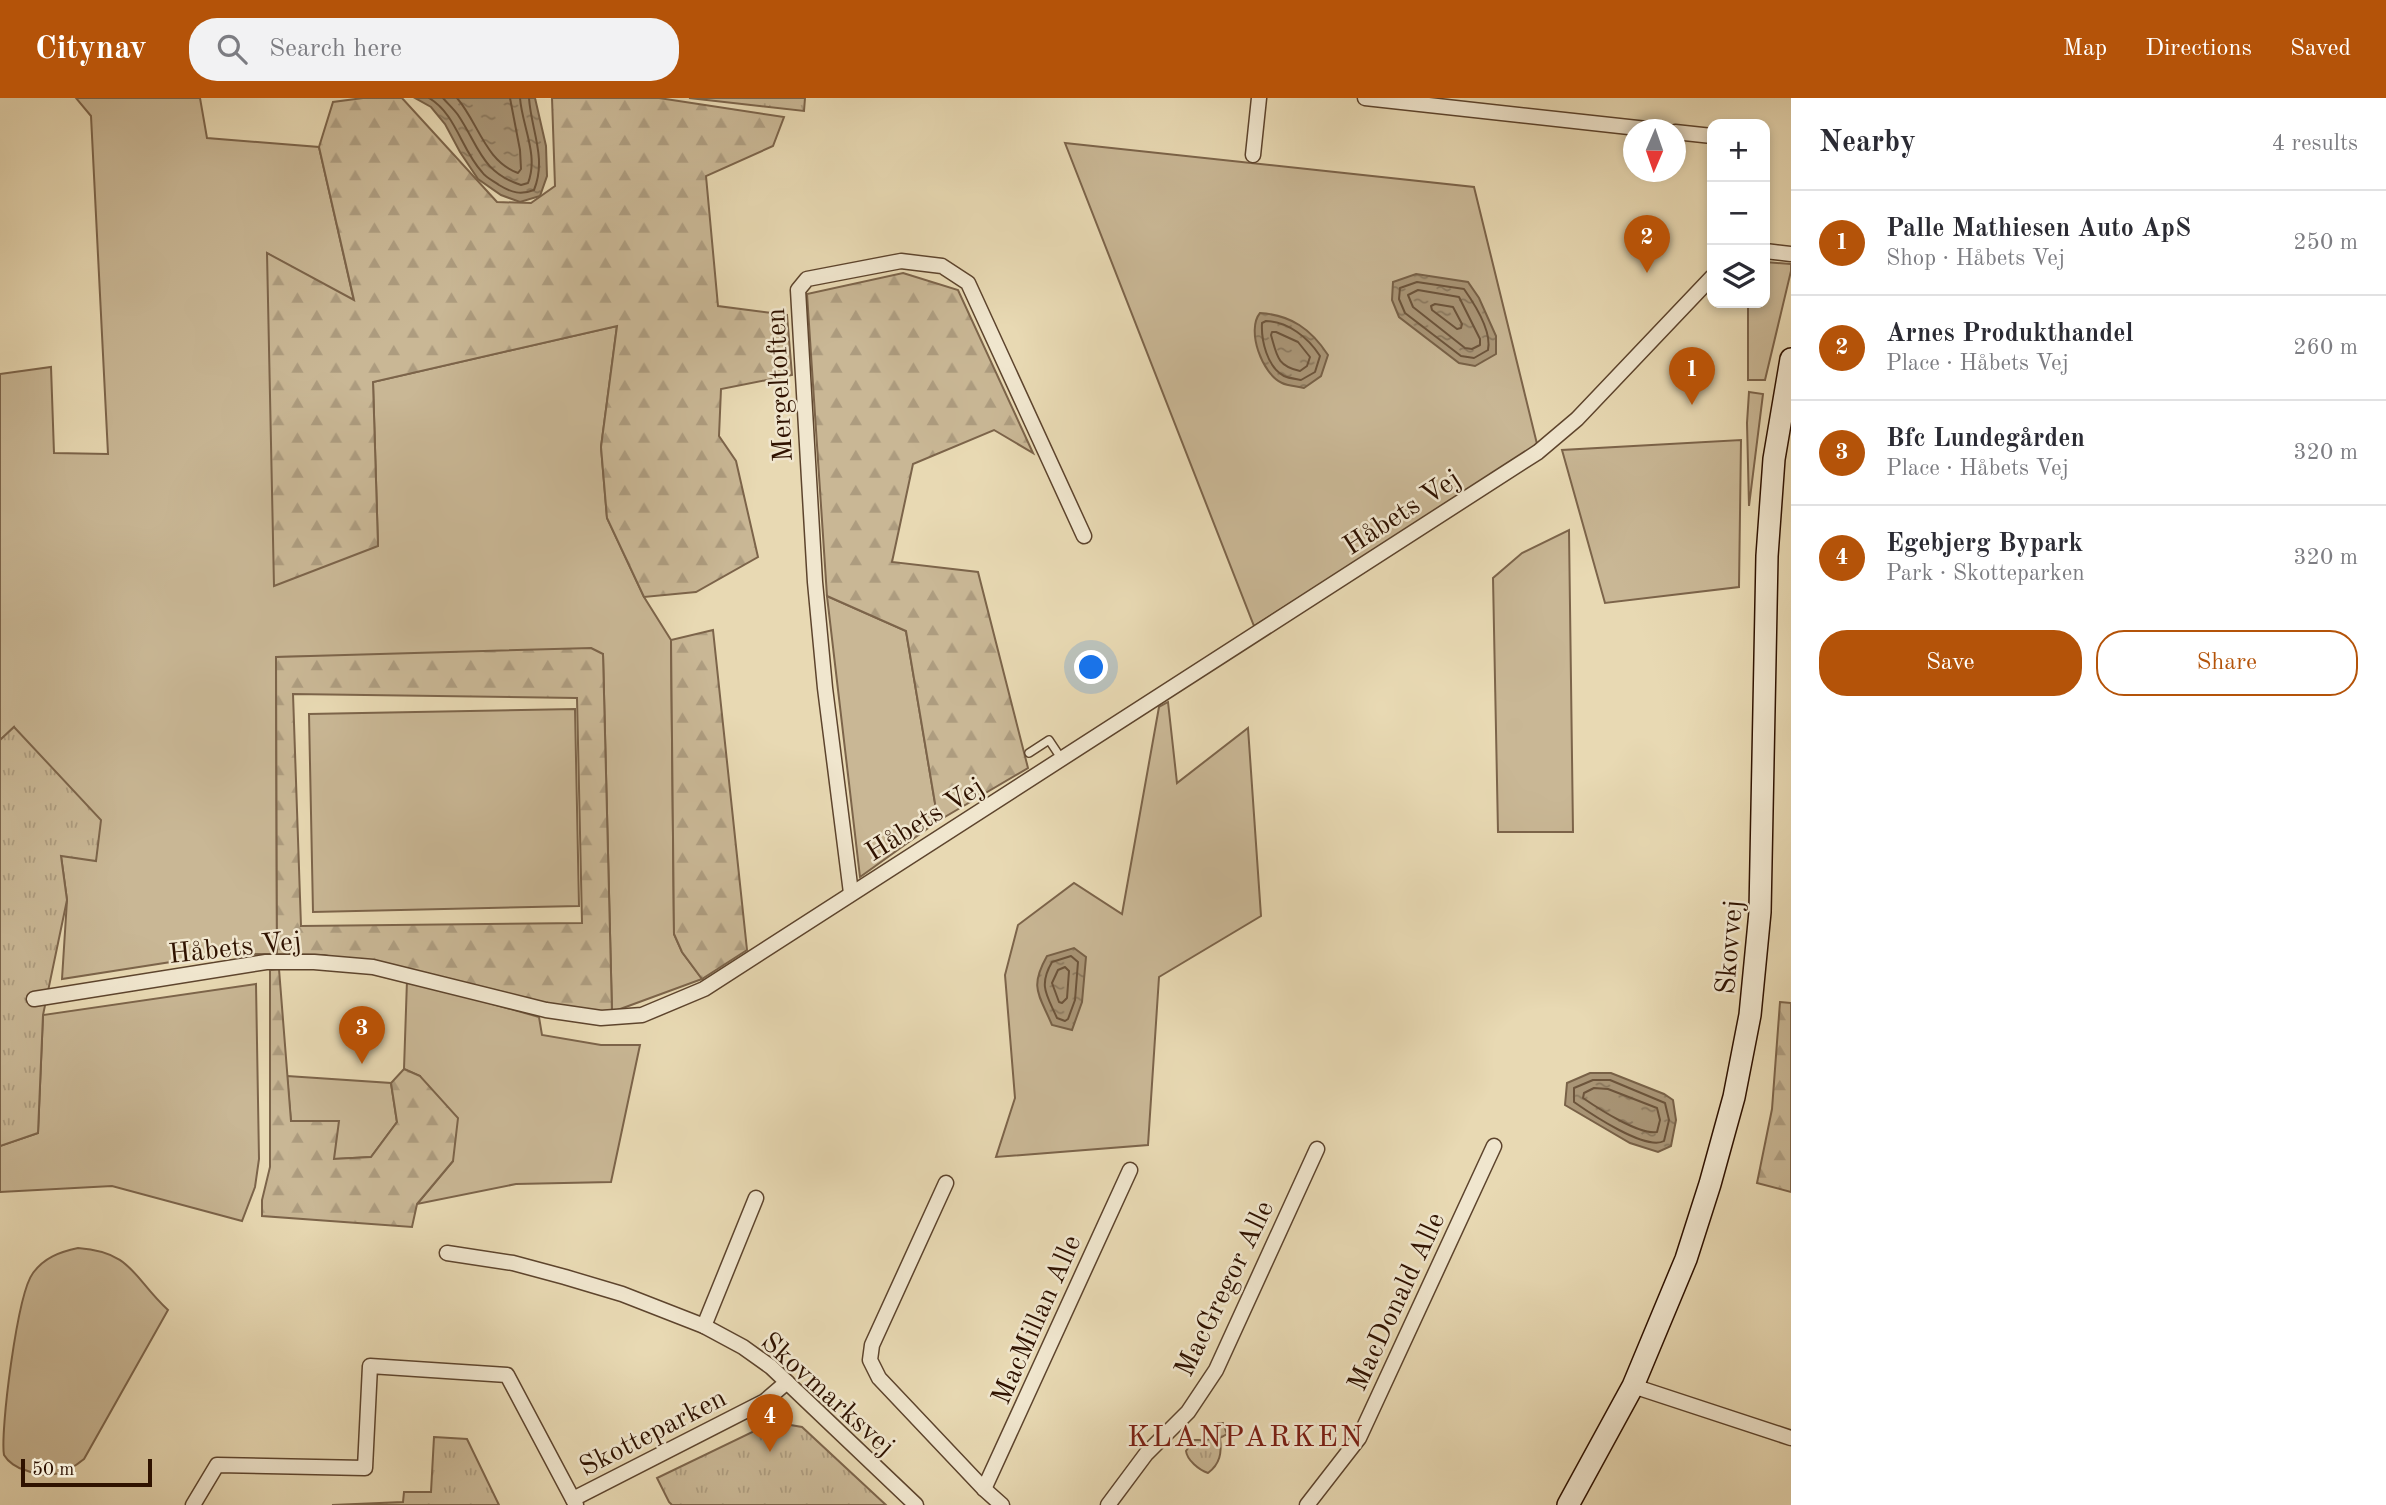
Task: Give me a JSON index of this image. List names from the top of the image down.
{
  "streets": {
    "street": [
      "Mergeltoften",
      "Håbets Vej",
      "Skovvej",
      "MacGregor Alle",
      "MacDonald Alle",
      "MacMillan Alle",
      "Skovmarksvej",
      "Skotteparken"
    ]
  },
  "crossings": [
    ["Mergeltoften", "Håbets Vej"],
    ["Skovmarksvej", "Skotteparken"]
  ],
  "districts": ["KLANPARKEN"],
  "scale_bar": "50 m",
  "north": "bottom",
  "page": {
    "header": "Citynav",
    "search": "Search here",
    "nav": ["Map", "Directions", "Saved"],
    "heading": ["Nearby", "4 results"],
    "map_buttons": ["+", "−"],
    "list": [
      {
        "mark": "1",
        "name": "Palle Mathiesen Auto ApS",
        "note": "Shop · Håbets Vej",
        "value": "250 m"
      },
      {
        "mark": "2",
        "name": "Arnes Produkthandel",
        "note": "Place · Håbets Vej",
        "value": "260 m"
      },
      {
        "mark": "3",
        "name": "Bfc Lundegården",
        "note": "Place · Håbets Vej",
        "value": "320 m"
      },
      {
        "mark": "4",
        "name": "Egebjerg Bypark",
        "note": "Park · Skotteparken",
        "value": "320 m"
      }
    ],
    "pins": [
      "2",
      "1",
      "3",
      "4"
    ],
    "buttons": ["Save", "Share"],
    "scale": "50 m"
  }
}
